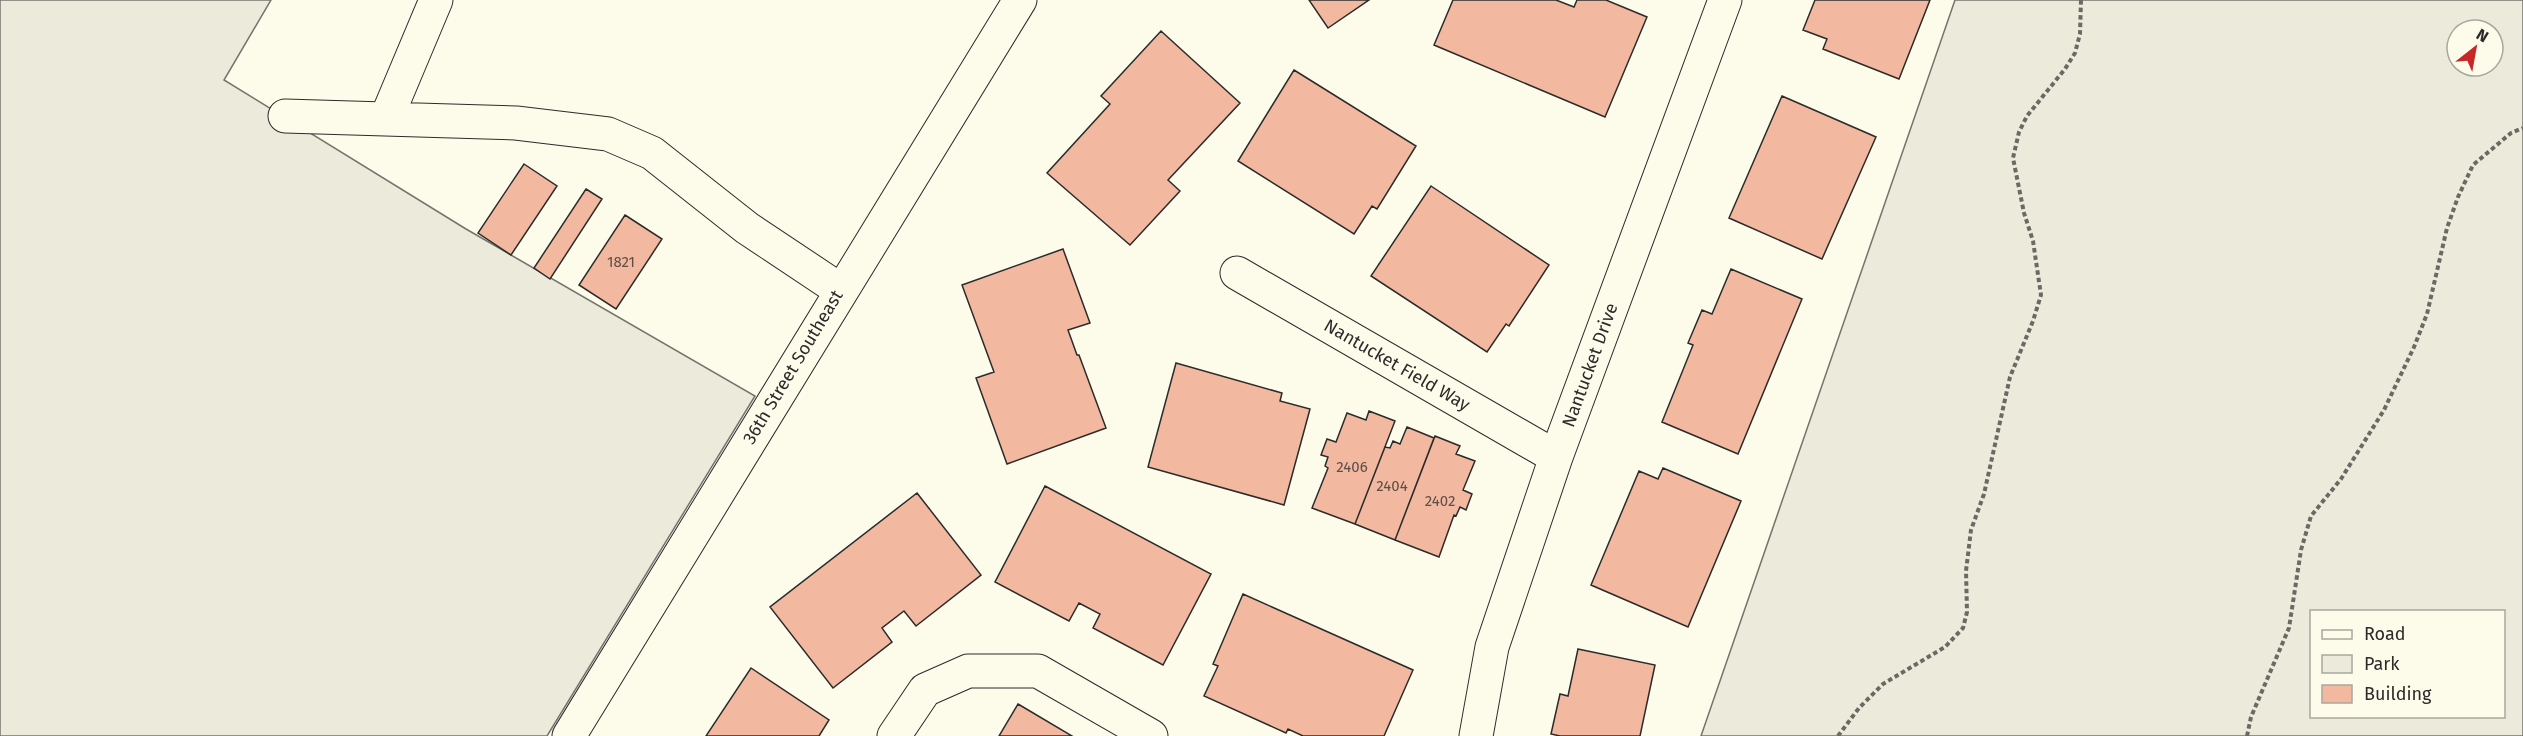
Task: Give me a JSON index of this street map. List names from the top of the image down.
{
  "streets": {
    "street": ["Nantucket Field Way", "Nantucket Drive", "36th Street Southeast"]
  },
  "crossings": [
    ["Nantucket Field Way", "Nantucket Drive"]
  ],
  "house_numbers": [
    "1821",
    "2406",
    "2404",
    "2402"
  ],
  "legend": ["Road", "Park", "Building"],
  "north": "top right"
}
